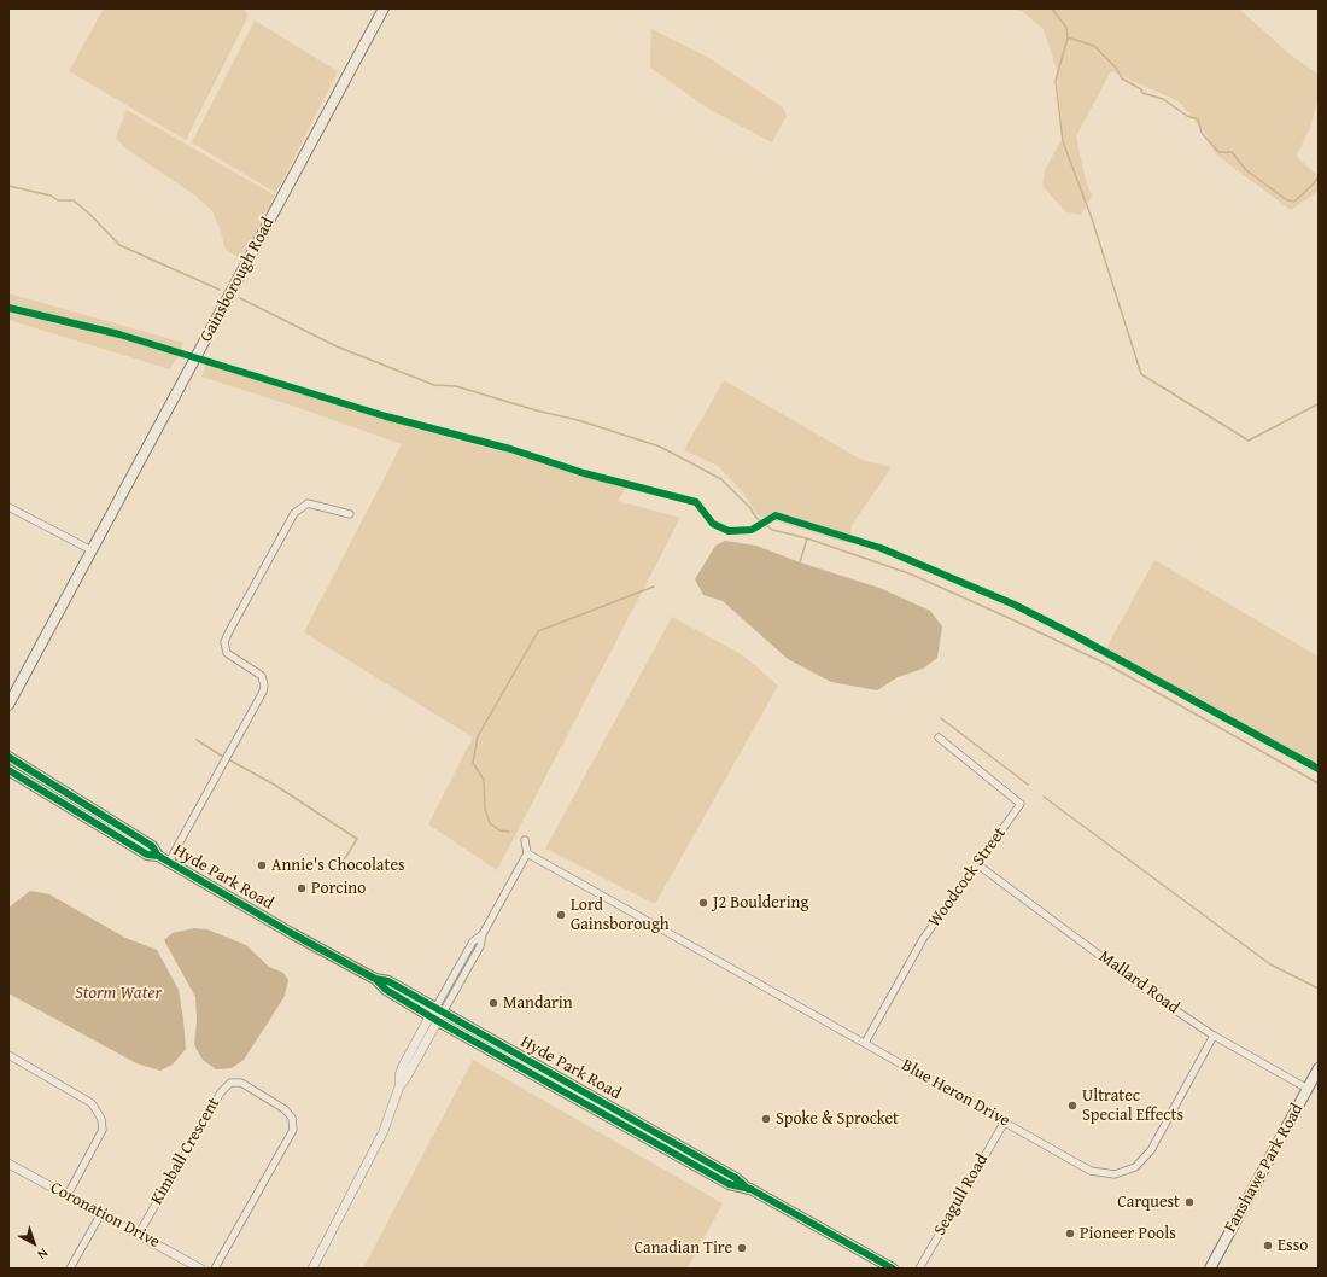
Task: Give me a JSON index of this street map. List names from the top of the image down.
{
  "streets": {
    "main road": ["Gainsborough Road", "Hyde Park Road", "Fanshawe Park Road"],
    "street": [
      "Woodcock Street",
      "Mallard Road",
      "Blue Heron Drive",
      "Kimball Crescent",
      "Seagull Road",
      "Coronation Drive"
    ]
  },
  "crossings": [
    ["Woodcock Street", "Mallard Road"],
    ["Woodcock Street", "Blue Heron Drive"],
    ["Mallard Road", "Blue Heron Drive"],
    ["Mallard Road", "Fanshawe Park Road"],
    ["Blue Heron Drive", "Seagull Road"],
    ["Kimball Crescent", "Coronation Drive"]
  ],
  "water": ["Storm Water"],
  "places": [
    "Annie's Chocolates",
    "Porcino",
    "J2 Bouldering",
    "Lord Gainsborough",
    "Mandarin",
    "Ultratec Special Effects",
    "Spoke & Sprocket",
    "Carquest",
    "Pioneer Pools",
    "Esso",
    "Canadian Tire"
  ],
  "north": "bottom right"
}
